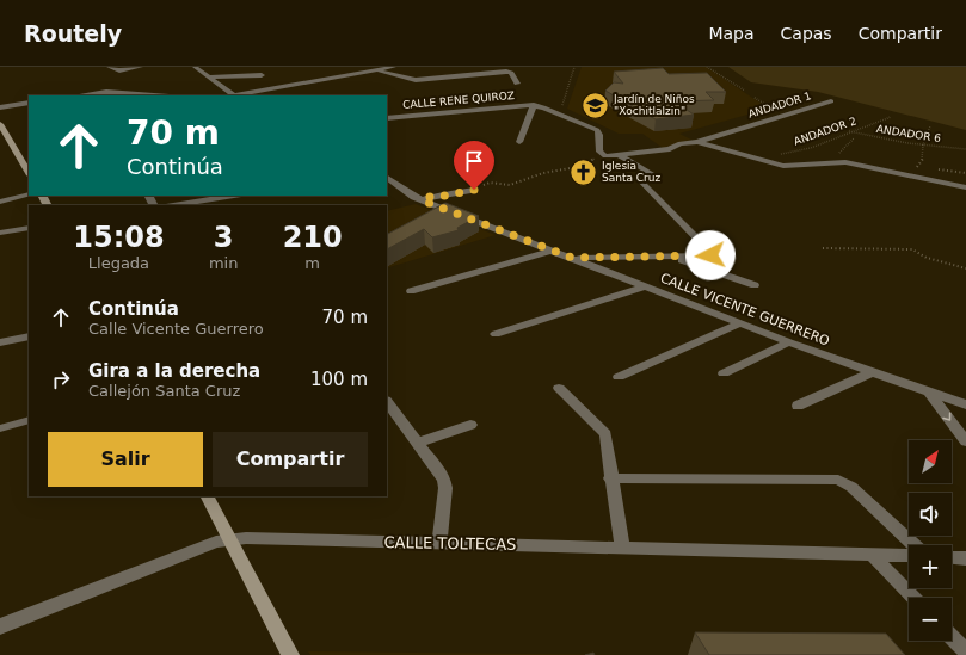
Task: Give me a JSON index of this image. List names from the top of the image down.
{
  "streets": {
    "street": [
      "CALLE RENE QUIROZ",
      "ANDADOR 1",
      "CALLE VICENTE GUERRERO",
      "CALLE TOLTECAS"
    ],
    "path": ["ANDADOR 2", "ANDADOR 6"]
  },
  "crossings": [
    ["ANDADOR 2", "ANDADOR 6"]
  ],
  "places": {
    "school or university": ["Jardín de Niños \"Xochitlalzin\""],
    "church": ["Iglesia Santa Cruz"]
  },
  "north": "top right",
  "page": {
    "header": "Routely",
    "nav": ["Mapa", "Capas", "Compartir"],
    "turn": ["70 m", "Continúa"],
    "eta": [
      "15:08",
      "Llegada",
      "3",
      "min",
      "210",
      "m"
    ],
    "list": [
      {
        "name": "Continúa",
        "note": "Calle Vicente Guerrero",
        "value": "70 m"
      },
      {
        "name": "Gira a la derecha",
        "note": "Callejón Santa Cruz",
        "value": "100 m"
      }
    ],
    "buttons": ["Salir", "Compartir"],
    "map_buttons": ["+", "−"]
  }
}
